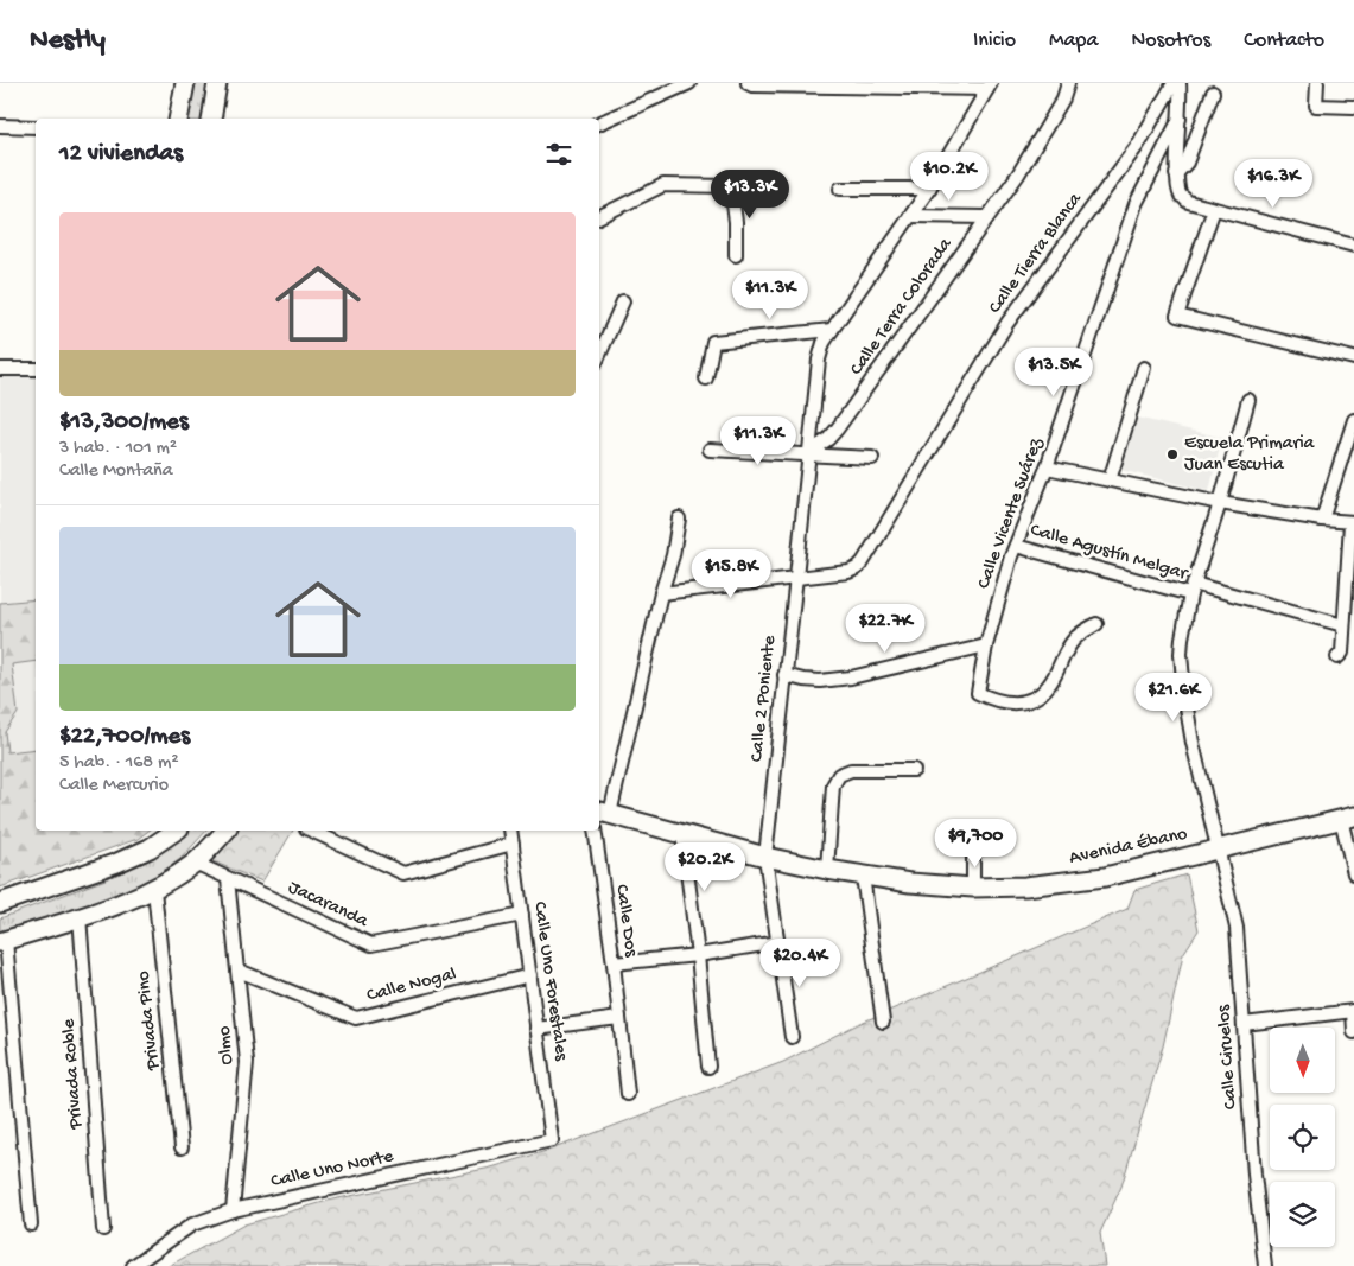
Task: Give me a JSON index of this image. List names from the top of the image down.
{
  "streets": {
    "main road": ["Avenida Ébano"],
    "street": [
      "Calle Tierra Blanca",
      "Calle Terra Colorada",
      "Calle Vicente Suárez",
      "Calle Agustín Melgar",
      "Calle 2 Poniente",
      "Jacaranda",
      "Calle Dos",
      "Calle Uno Forestales",
      "Calle Nogal",
      "Privada Pino",
      "Olmo",
      "Calle Ciruelos",
      "Privada Roble",
      "Calle Uno Norte"
    ]
  },
  "crossings": [
    ["Calle Tierra Blanca", "Calle 2 Poniente"],
    ["Calle Terra Colorada", "Calle 2 Poniente"],
    ["Calle Vicente Suárez", "Calle Agustín Melgar"],
    ["Calle Agustín Melgar", "Calle Ciruelos"],
    ["Calle 2 Poniente", "Avenida Ébano"],
    ["Avenida Ébano", "Calle Ciruelos"],
    ["Jacaranda", "Calle Uno Forestales"],
    ["Jacaranda", "Olmo"],
    ["Calle Uno Forestales", "Calle Nogal"],
    ["Calle Uno Forestales", "Calle Uno Norte"],
    ["Calle Nogal", "Olmo"],
    ["Olmo", "Calle Uno Norte"]
  ],
  "places": ["Escuela Primaria Juan Escutia"],
  "north": "bottom",
  "page": {
    "header": "Nestly",
    "nav": [
      "Inicio",
      "Mapa",
      "Nosotros",
      "Contacto"
    ],
    "heading": "12 viviendas",
    "price": [
      "$10.2K",
      "$16.3K",
      "$13.3K",
      "$11.3K",
      "$13.5K",
      "$11.3K",
      "$15.8K",
      "$22.7K",
      "$21.6K",
      "$9,700",
      "$20.2K",
      "$20.4K"
    ],
    "list": [
      {
        "name": "$13,300/mes",
        "note": "3 hab. · 101 m² · Calle Montaña"
      },
      {
        "name": "$22,700/mes",
        "note": "5 hab. · 168 m² · Calle Mercurio"
      }
    ]
  }
}
